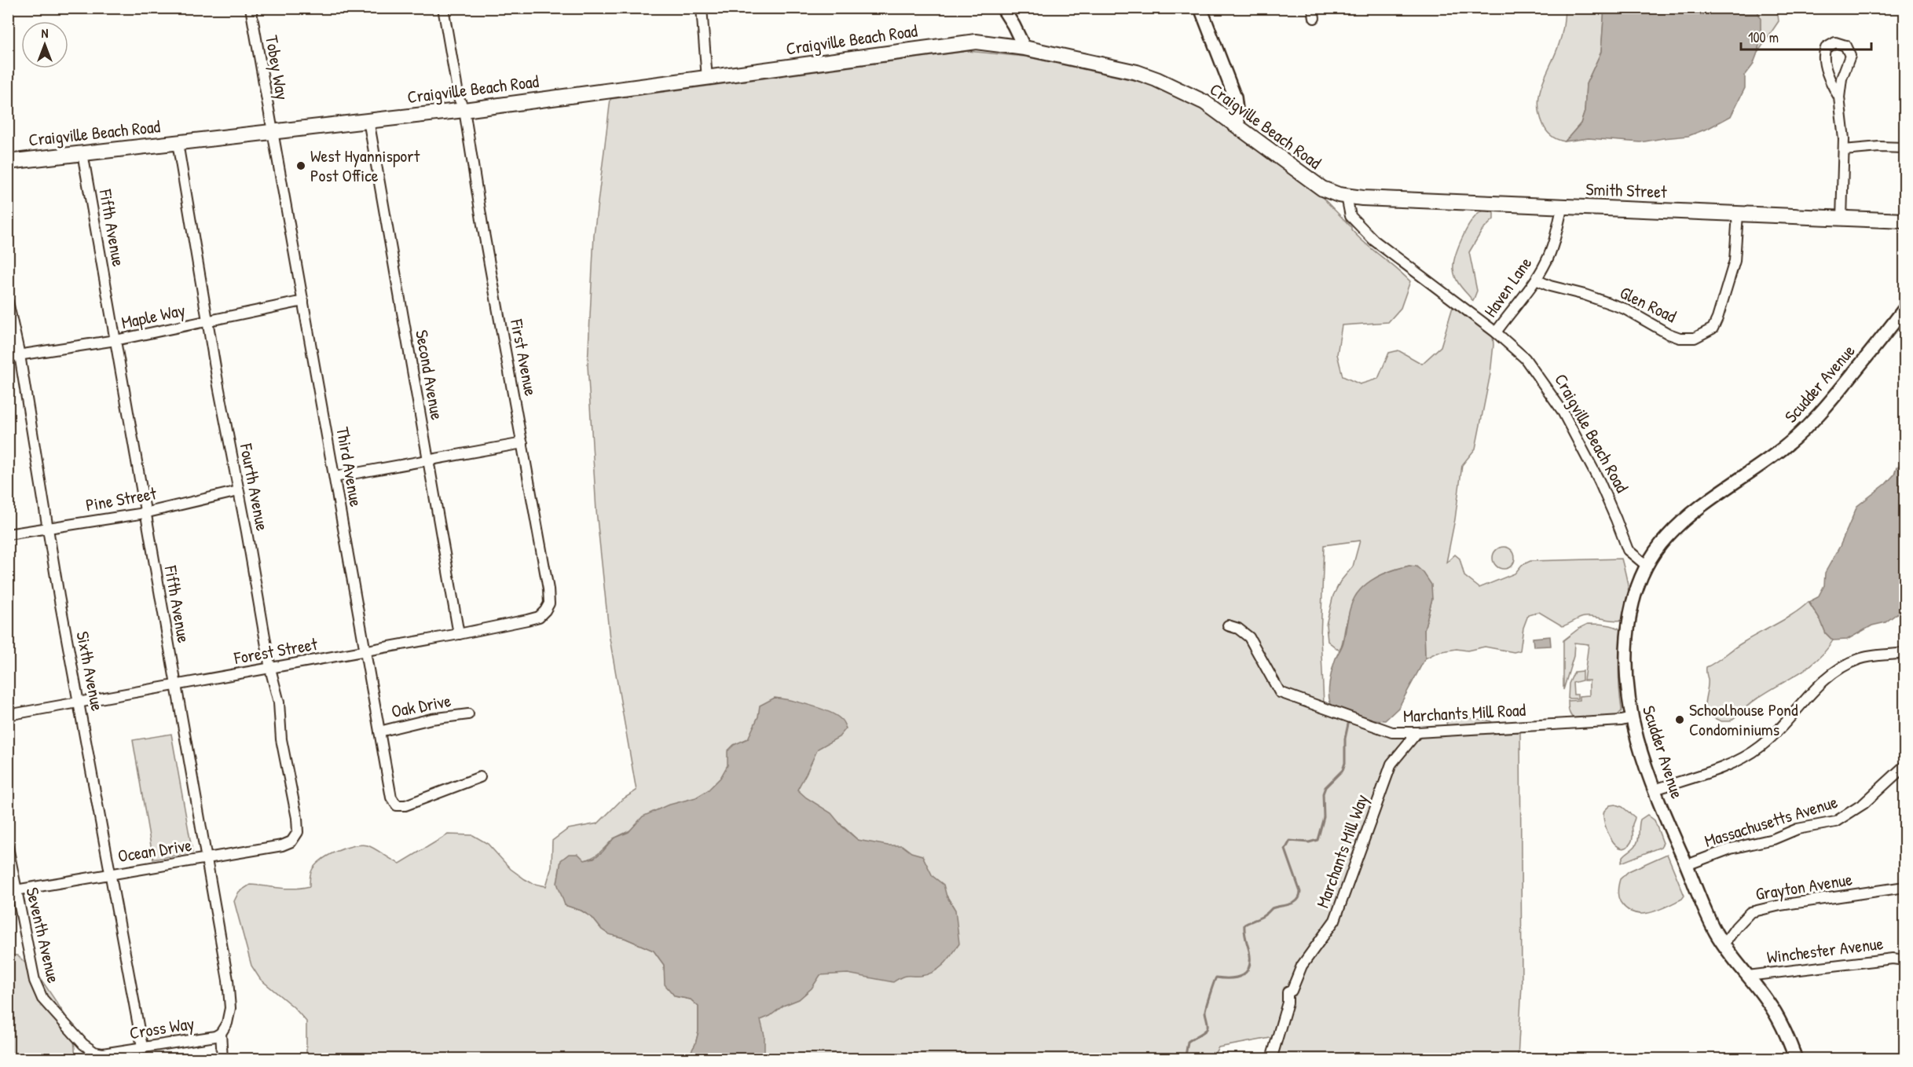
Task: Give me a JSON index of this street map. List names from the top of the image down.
{
  "streets": {
    "main road": ["Craigville Beach Road", "Smith Street"],
    "street": [
      "Tobey Way",
      "Fifth Avenue",
      "Haven Lane",
      "Glen Road",
      "Maple Way",
      "First Avenue",
      "Second Avenue",
      "Scudder Avenue",
      "Third Avenue",
      "Fourth Avenue",
      "Pine Street",
      "Forest Street",
      "Sixth Avenue",
      "Oak Drive",
      "Marchants Mill Road",
      "Massachusetts Avenue",
      "Ocean Drive",
      "Marchants Mill Way",
      "Grayton Avenue",
      "Seventh Avenue",
      "Winchester Avenue",
      "Cross Way"
    ]
  },
  "crossings": [
    ["Craigville Beach Road", "Tobey Way"],
    ["Craigville Beach Road", "Smith Street"],
    ["Craigville Beach Road", "Fifth Avenue"],
    ["Craigville Beach Road", "Haven Lane"],
    ["Craigville Beach Road", "First Avenue"],
    ["Craigville Beach Road", "Second Avenue"],
    ["Craigville Beach Road", "Scudder Avenue"],
    ["Craigville Beach Road", "Third Avenue"],
    ["Craigville Beach Road", "Fourth Avenue"],
    ["Tobey Way", "Third Avenue"],
    ["Smith Street", "Haven Lane"],
    ["Smith Street", "Glen Road"],
    ["Fifth Avenue", "Maple Way"],
    ["Fifth Avenue", "Pine Street"],
    ["Fifth Avenue", "Forest Street"],
    ["Fifth Avenue", "Ocean Drive"],
    ["Fifth Avenue", "Cross Way"],
    ["Haven Lane", "Glen Road"],
    ["Maple Way", "Third Avenue"],
    ["Maple Way", "Fourth Avenue"],
    ["Maple Way", "Sixth Avenue"],
    ["First Avenue", "Forest Street"],
    ["Second Avenue", "Forest Street"],
    ["Scudder Avenue", "Marchants Mill Road"],
    ["Scudder Avenue", "Massachusetts Avenue"],
    ["Scudder Avenue", "Grayton Avenue"],
    ["Scudder Avenue", "Winchester Avenue"],
    ["Third Avenue", "Forest Street"],
    ["Third Avenue", "Oak Drive"],
    ["Fourth Avenue", "Pine Street"],
    ["Fourth Avenue", "Forest Street"],
    ["Fourth Avenue", "Ocean Drive"],
    ["Pine Street", "Sixth Avenue"],
    ["Forest Street", "Sixth Avenue"],
    ["Sixth Avenue", "Ocean Drive"],
    ["Sixth Avenue", "Cross Way"],
    ["Marchants Mill Road", "Marchants Mill Way"],
    ["Ocean Drive", "Seventh Avenue"],
    ["Seventh Avenue", "Cross Way"]
  ],
  "places": ["West Hyannisport Post Office", "Schoolhouse Pond Condominiums"],
  "scale_bar": "100 m",
  "north": "top"
}
